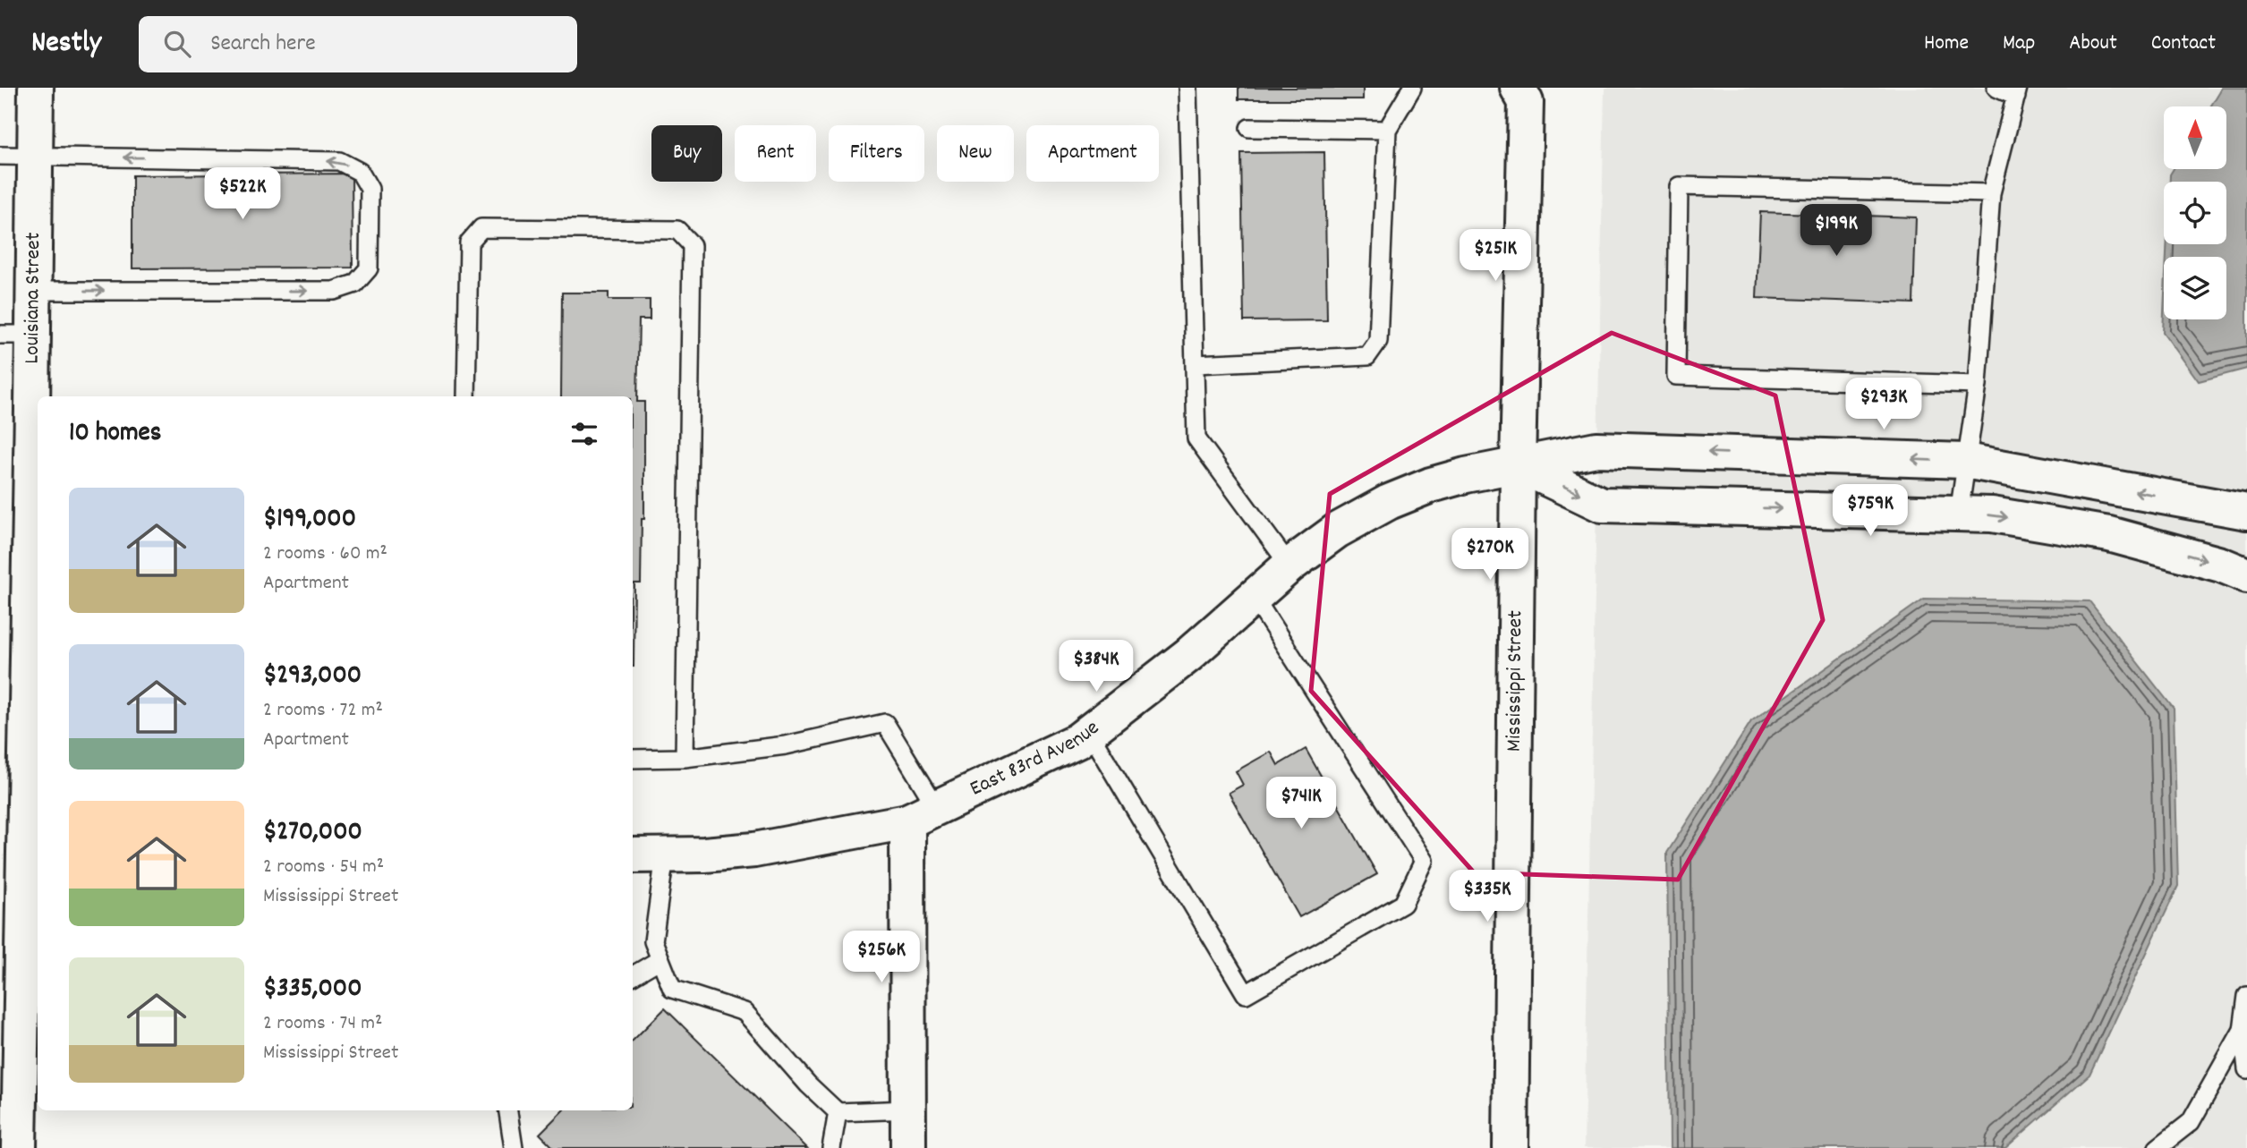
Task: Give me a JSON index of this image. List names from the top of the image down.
{
  "streets": {
    "street": ["Louisiana Street", "Mississippi Street", "East 83rd Avenue"]
  },
  "crossings": [
    ["Mississippi Street", "East 83rd Avenue"]
  ],
  "north": "top",
  "page": {
    "header": "Nestly",
    "search": "Search here",
    "nav": [
      "Home",
      "Map",
      "About",
      "Contact"
    ],
    "chip": [
      "Buy",
      "Rent",
      "Filters",
      "New",
      "Apartment"
    ],
    "price": [
      "$522K",
      "$199K",
      "$251K",
      "$293K",
      "$759K",
      "$270K",
      "$384K",
      "$741K",
      "$335K",
      "$256K"
    ],
    "heading": "10 homes",
    "list": [
      {
        "name": "$199,000",
        "note": "2 rooms · 60 m² · Apartment"
      },
      {
        "name": "$293,000",
        "note": "2 rooms · 72 m² · Apartment"
      },
      {
        "name": "$270,000",
        "note": "2 rooms · 54 m² · Mississippi Street"
      },
      {
        "name": "$335,000",
        "note": "2 rooms · 74 m² · Mississippi Street"
      }
    ]
  }
}
